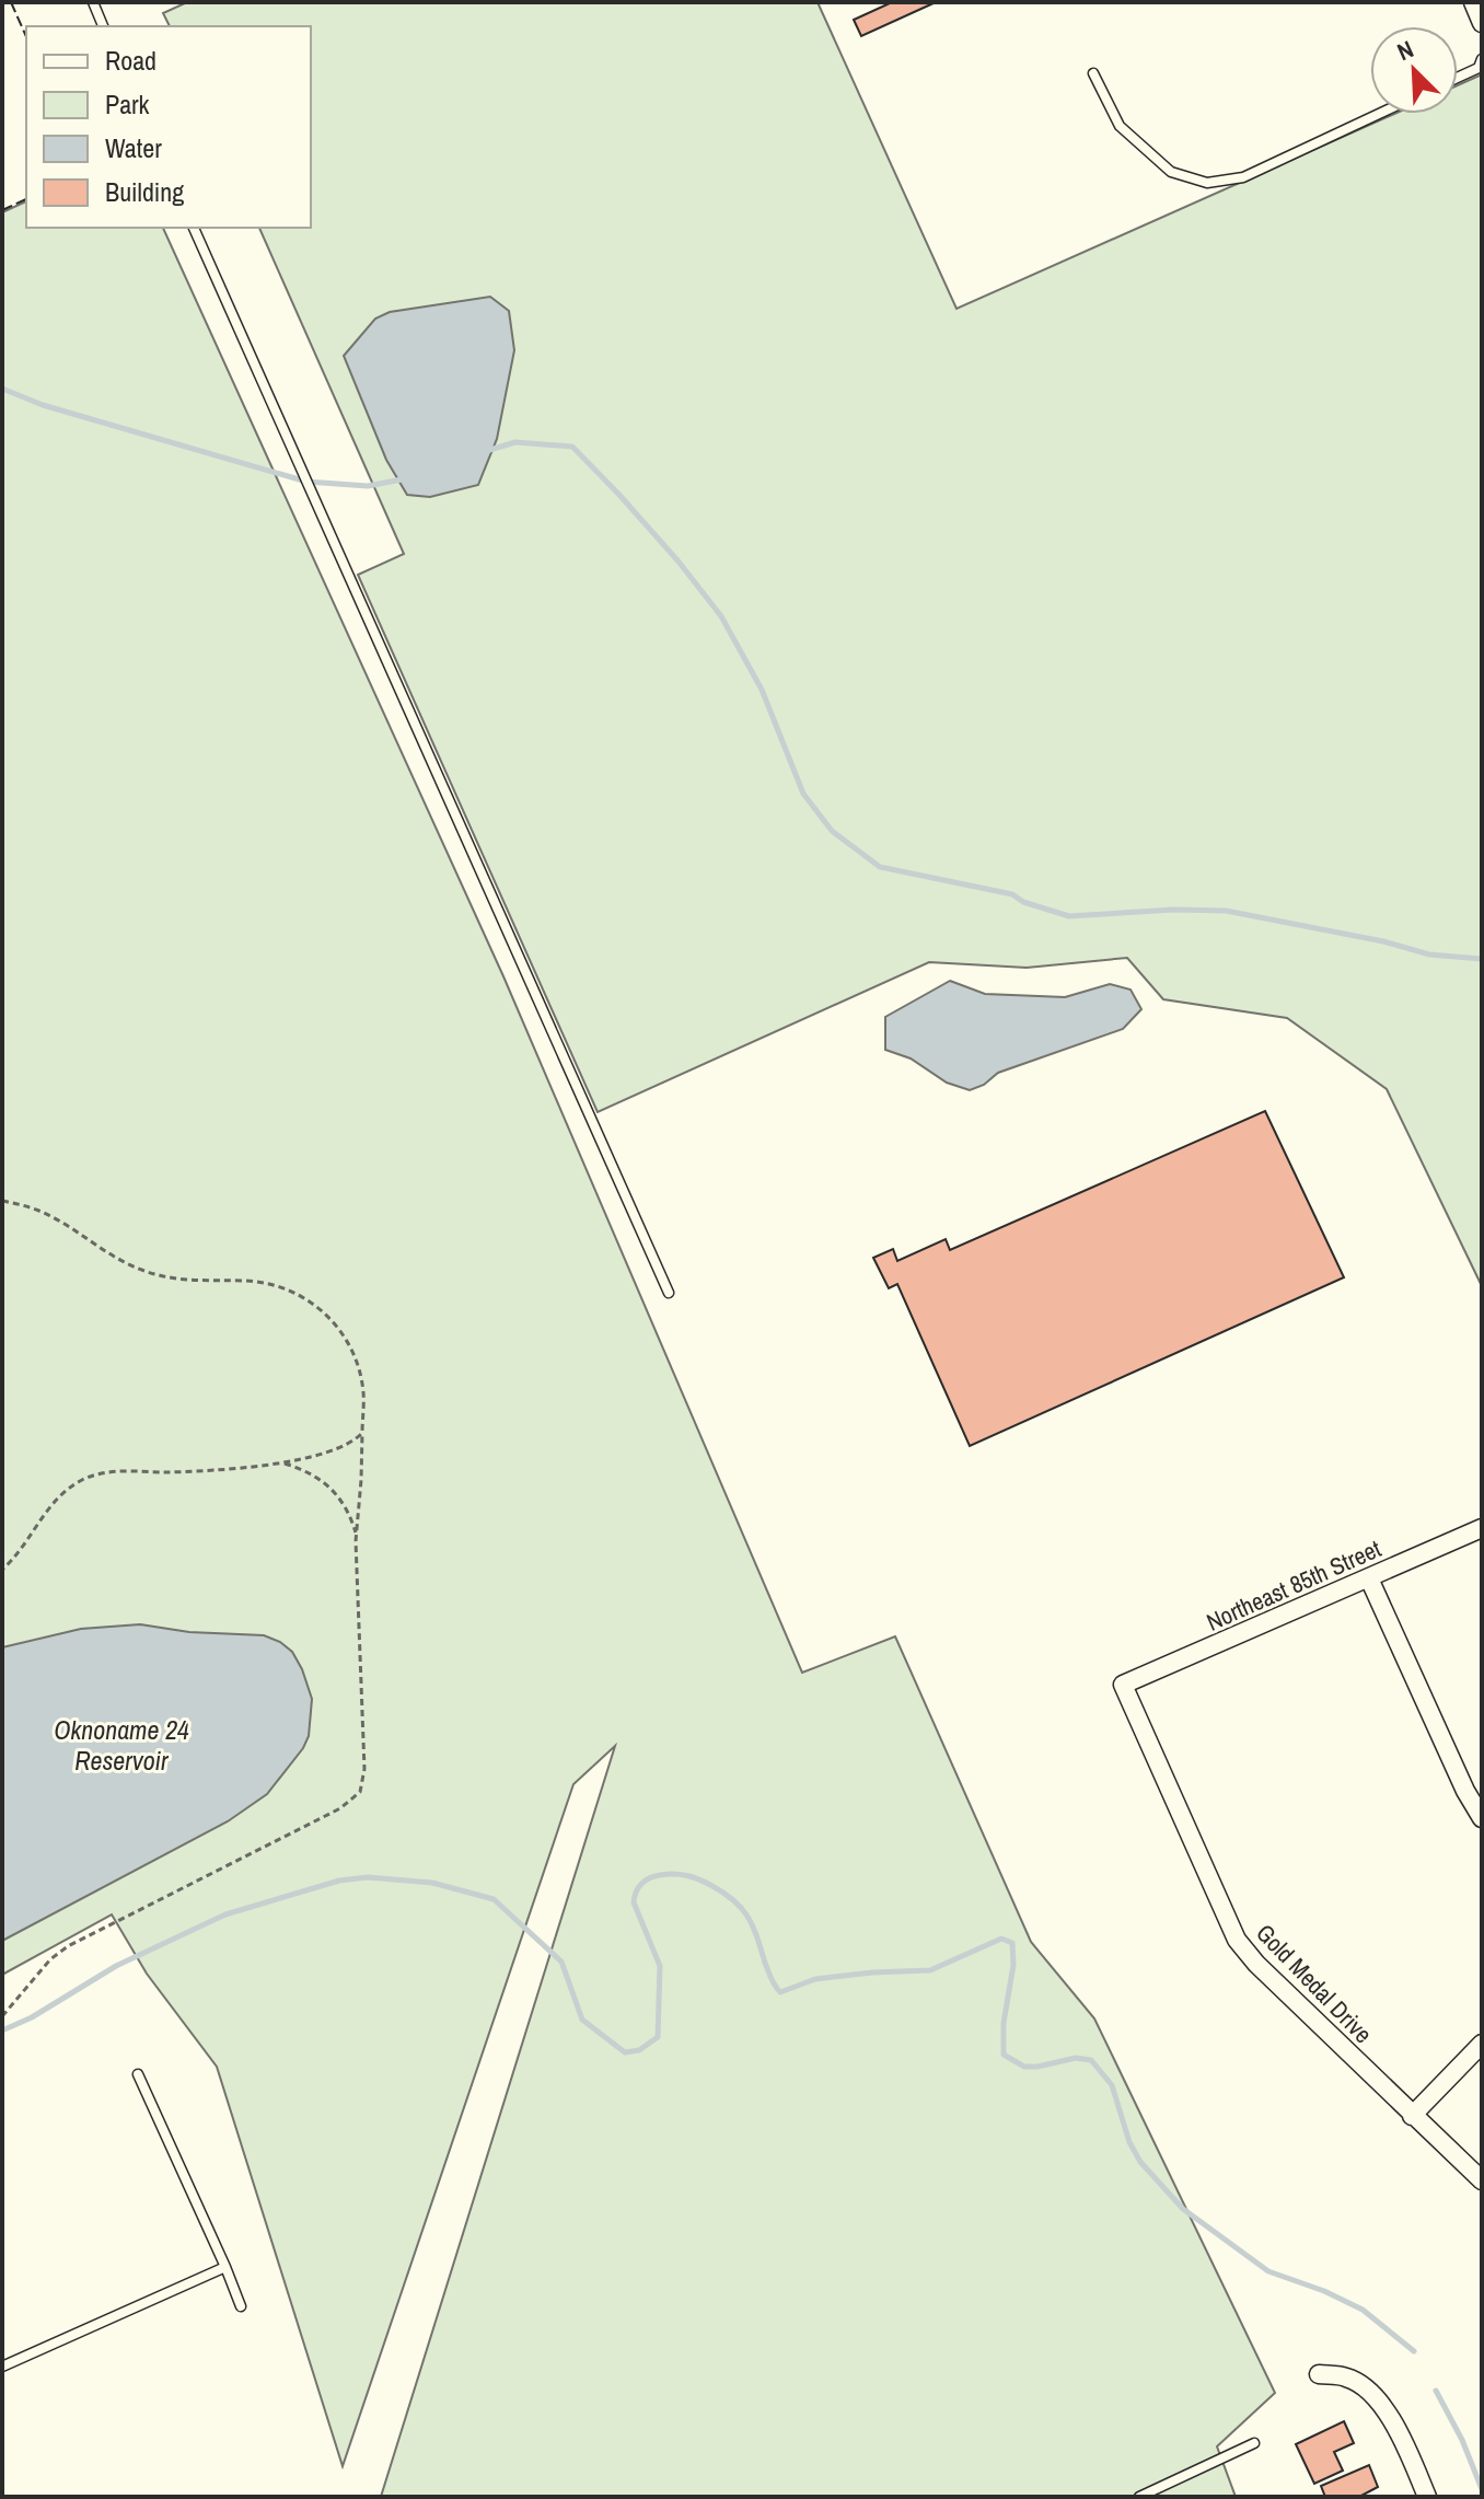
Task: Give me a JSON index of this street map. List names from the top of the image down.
{
  "streets": {
    "street": ["Northeast 85th Street", "Gold Medal Drive"]
  },
  "crossings": [
    ["Northeast 85th Street", "Gold Medal Drive"]
  ],
  "water": ["Oknoname 24 Reservoir"],
  "legend": [
    "Road",
    "Park",
    "Water",
    "Building"
  ],
  "north": "top left"
}
